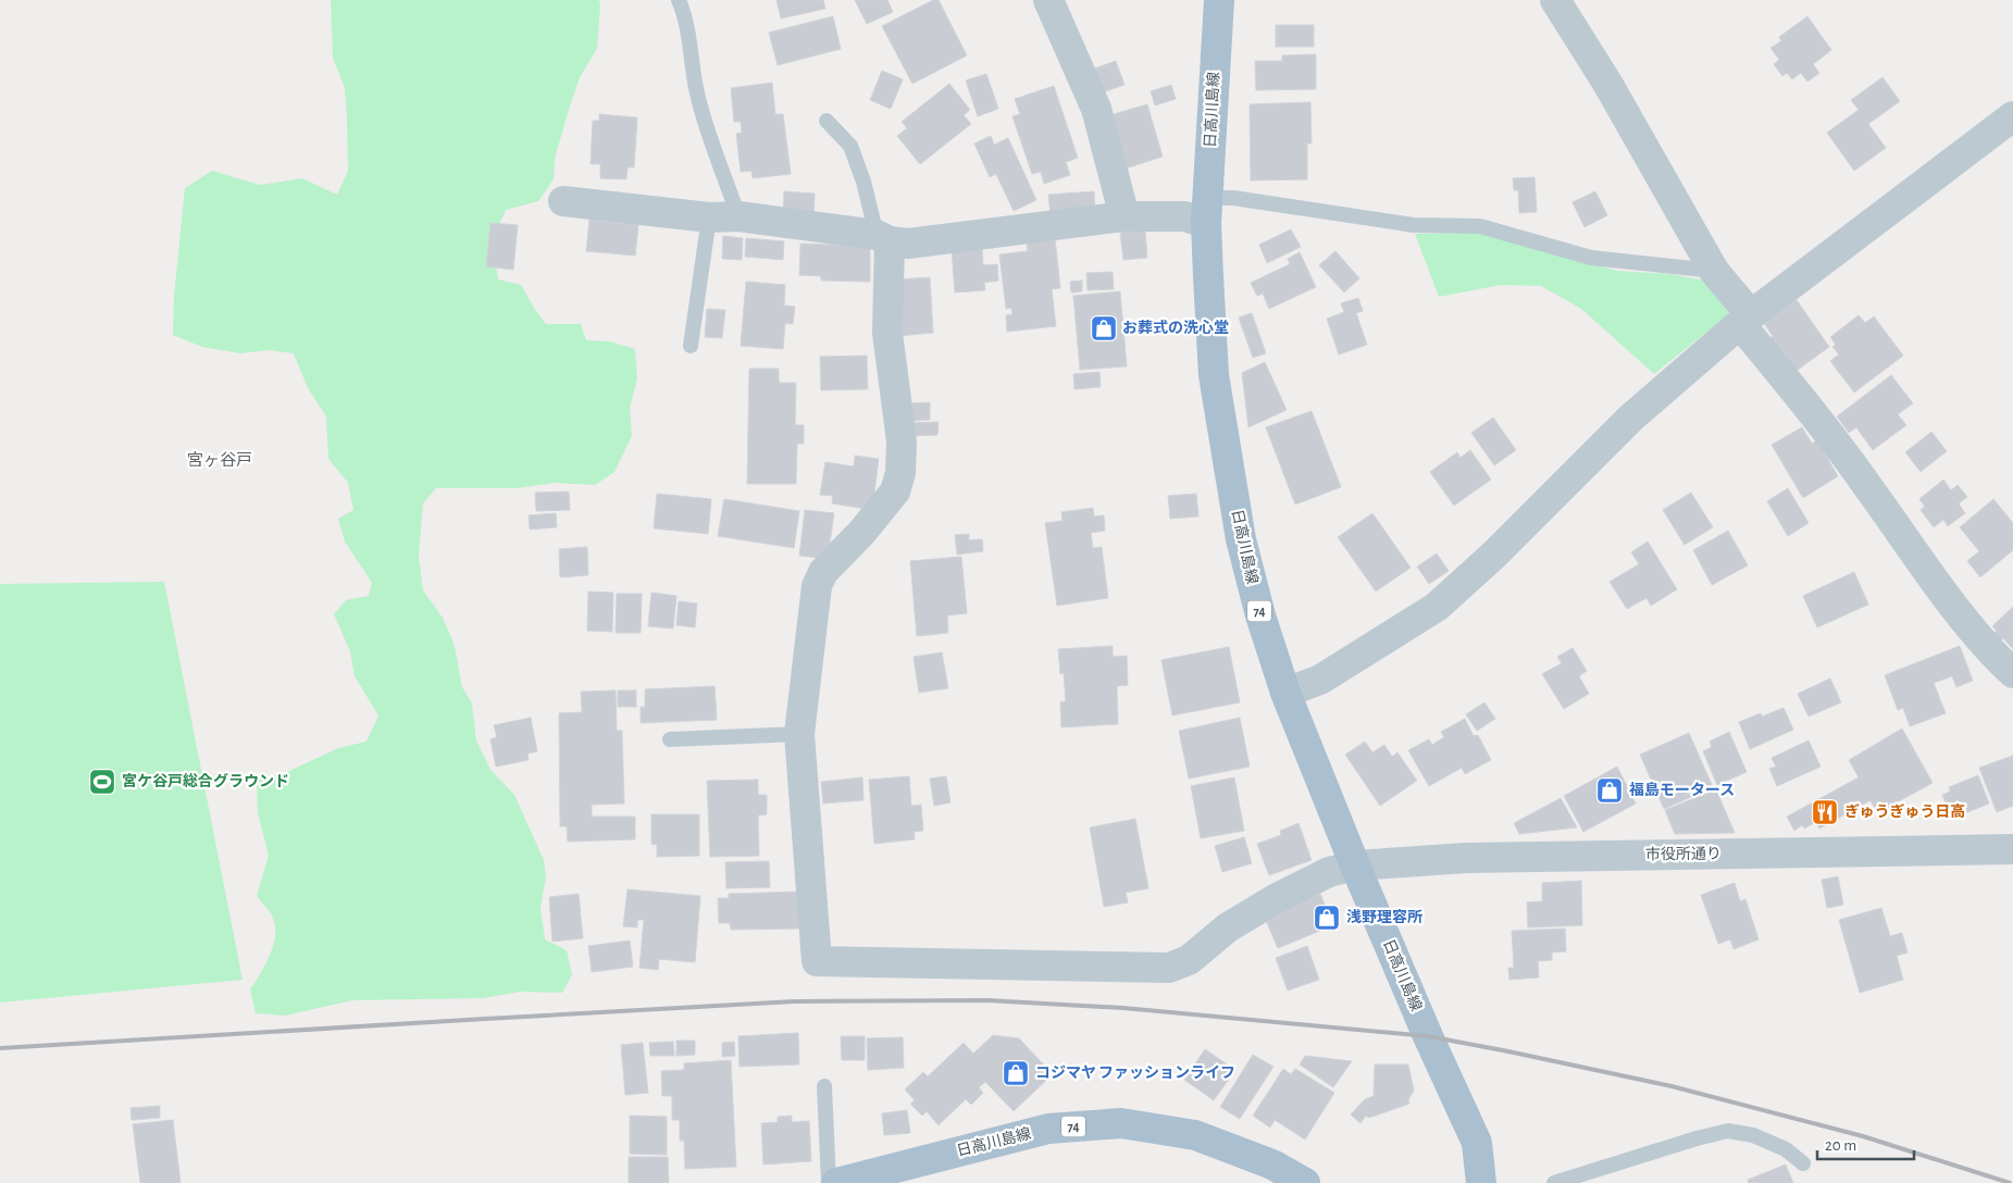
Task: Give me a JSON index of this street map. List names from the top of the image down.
{
  "streets": {
    "main road": ["日高川島線", "74"],
    "street": ["市役所通り"]
  },
  "crossings": [
    ["日高川島線", "市役所通り"]
  ],
  "districts": ["宮ヶ谷戸"],
  "places": {
    "shop": [
      "お葬式の洗心堂",
      "福島モータース",
      "浅野理容所",
      "コジマヤ ファッションライフ"
    ],
    "sports": ["宮ケ谷戸総合グラウンド"],
    "restaurant": ["ぎゅうぎゅう日高"]
  },
  "scale_bar": "20 m"
}
